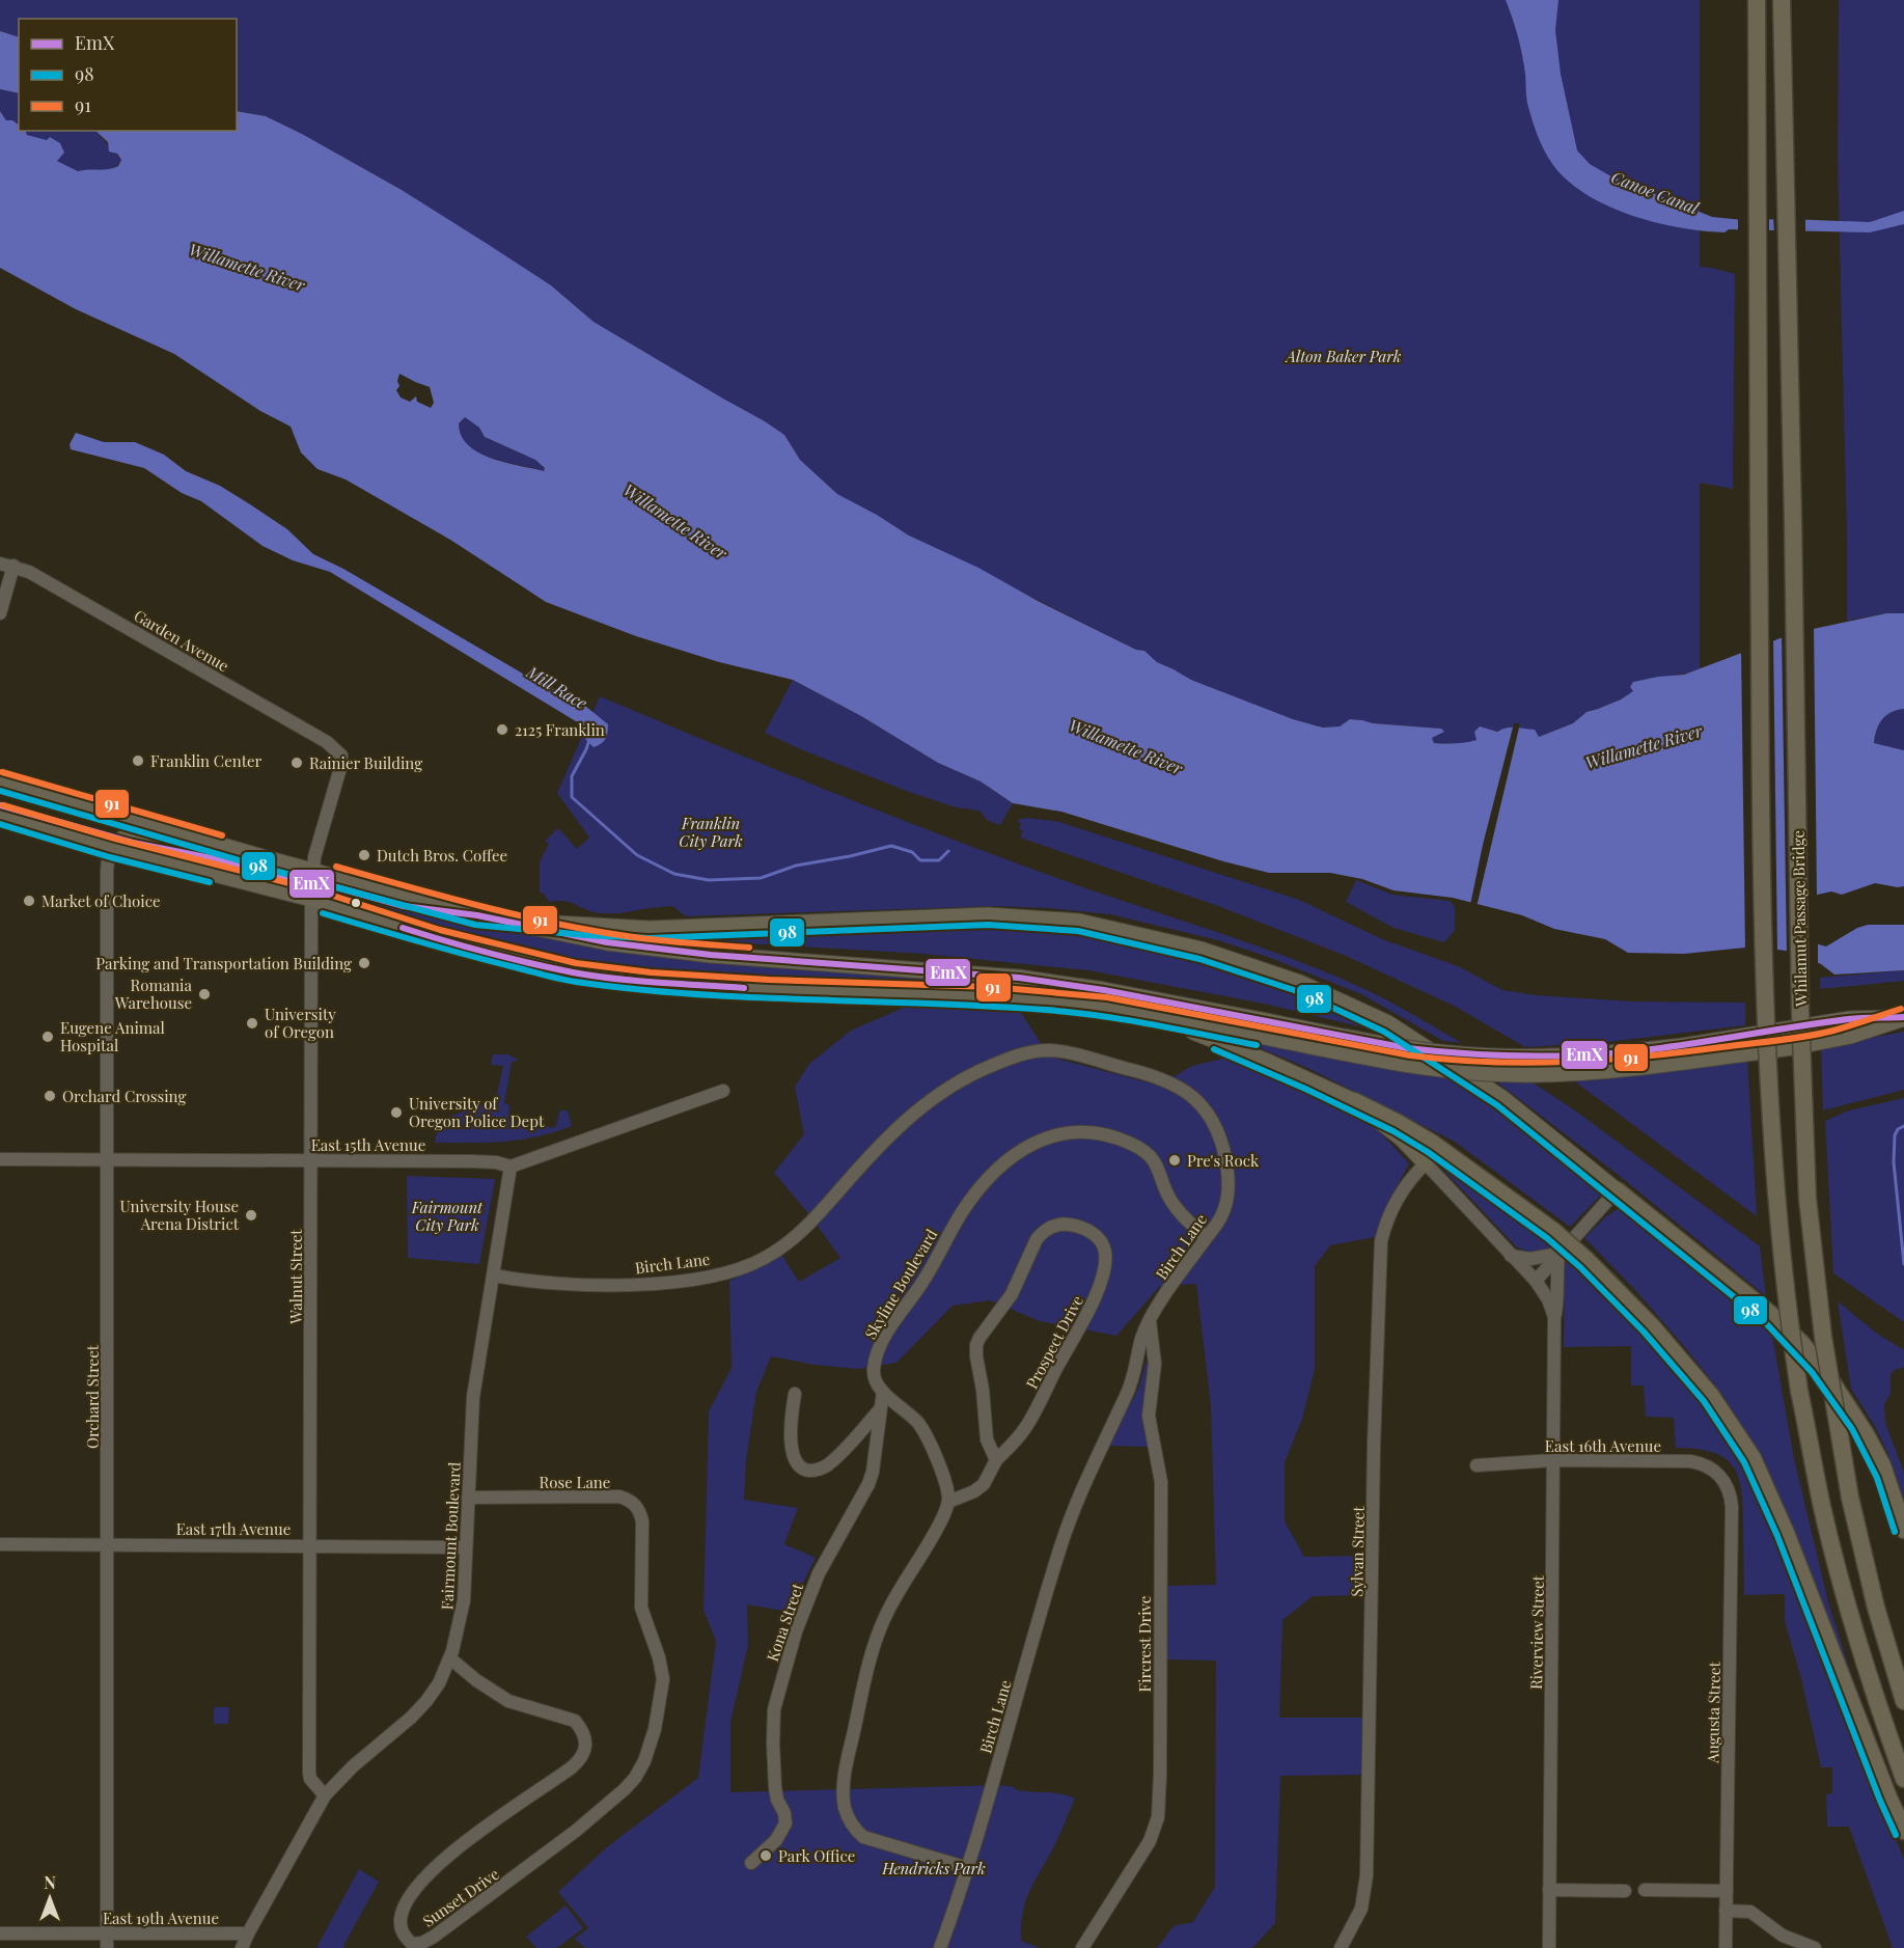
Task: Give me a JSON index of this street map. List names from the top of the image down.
{
  "streets": {
    "highway": ["Whilamut Passage Bridge"],
    "street": [
      "Garden Avenue",
      "East 15th Avenue",
      "Birch Lane",
      "Walnut Street",
      "Skyline Boulevard",
      "Prospect Drive",
      "Orchard Street",
      "East 16th Avenue",
      "Rose Lane",
      "East 17th Avenue",
      "Fairmount Boulevard",
      "Sylvan Street",
      "Kona Street",
      "Riverview Street",
      "Fircrest Drive",
      "Augusta Street",
      "Sunset Drive",
      "East 19th Avenue"
    ]
  },
  "crossings": [
    ["Garden Avenue", "Walnut Street"],
    ["East 15th Avenue", "Walnut Street"],
    ["East 15th Avenue", "Orchard Street"],
    ["East 15th Avenue", "Fairmount Boulevard"],
    ["Birch Lane", "Skyline Boulevard"],
    ["Birch Lane", "Fairmount Boulevard"],
    ["Birch Lane", "Fircrest Drive"],
    ["Walnut Street", "East 17th Avenue"],
    ["Walnut Street", "Fairmount Boulevard"],
    ["Skyline Boulevard", "Kona Street"],
    ["Orchard Street", "East 17th Avenue"],
    ["Orchard Street", "East 19th Avenue"],
    ["East 16th Avenue", "Riverview Street"],
    ["East 16th Avenue", "Augusta Street"],
    ["Rose Lane", "Fairmount Boulevard"],
    ["Rose Lane", "Sunset Drive"],
    ["East 17th Avenue", "Fairmount Boulevard"],
    ["Fairmount Boulevard", "Sunset Drive"],
    ["Fairmount Boulevard", "East 19th Avenue"],
    ["Sylvan Street", "Riverview Street"]
  ],
  "water": ["Canoe Canal", "Willamette River", "Mill Race"],
  "parks": [
    "Alton Baker Park",
    "Franklin City Park",
    "Fairmount City Park",
    "Hendricks Park"
  ],
  "places": [
    "2125 Franklin",
    "Franklin Center",
    "Rainier Building",
    "Dutch Bros. Coffee",
    "Market of Choice",
    "Parking and Transportation Building",
    "Romania Warehouse",
    "University of Oregon",
    "Eugene Animal Hospital",
    "Orchard Crossing",
    "University of Oregon Police Dept",
    "Pre's Rock",
    "University House Arena District",
    "Park Office"
  ],
  "lines": ["transit line 91", "transit line 98", "transit line EmX"],
  "legend": ["EmX", "98", "91"],
  "north": "top"
}
